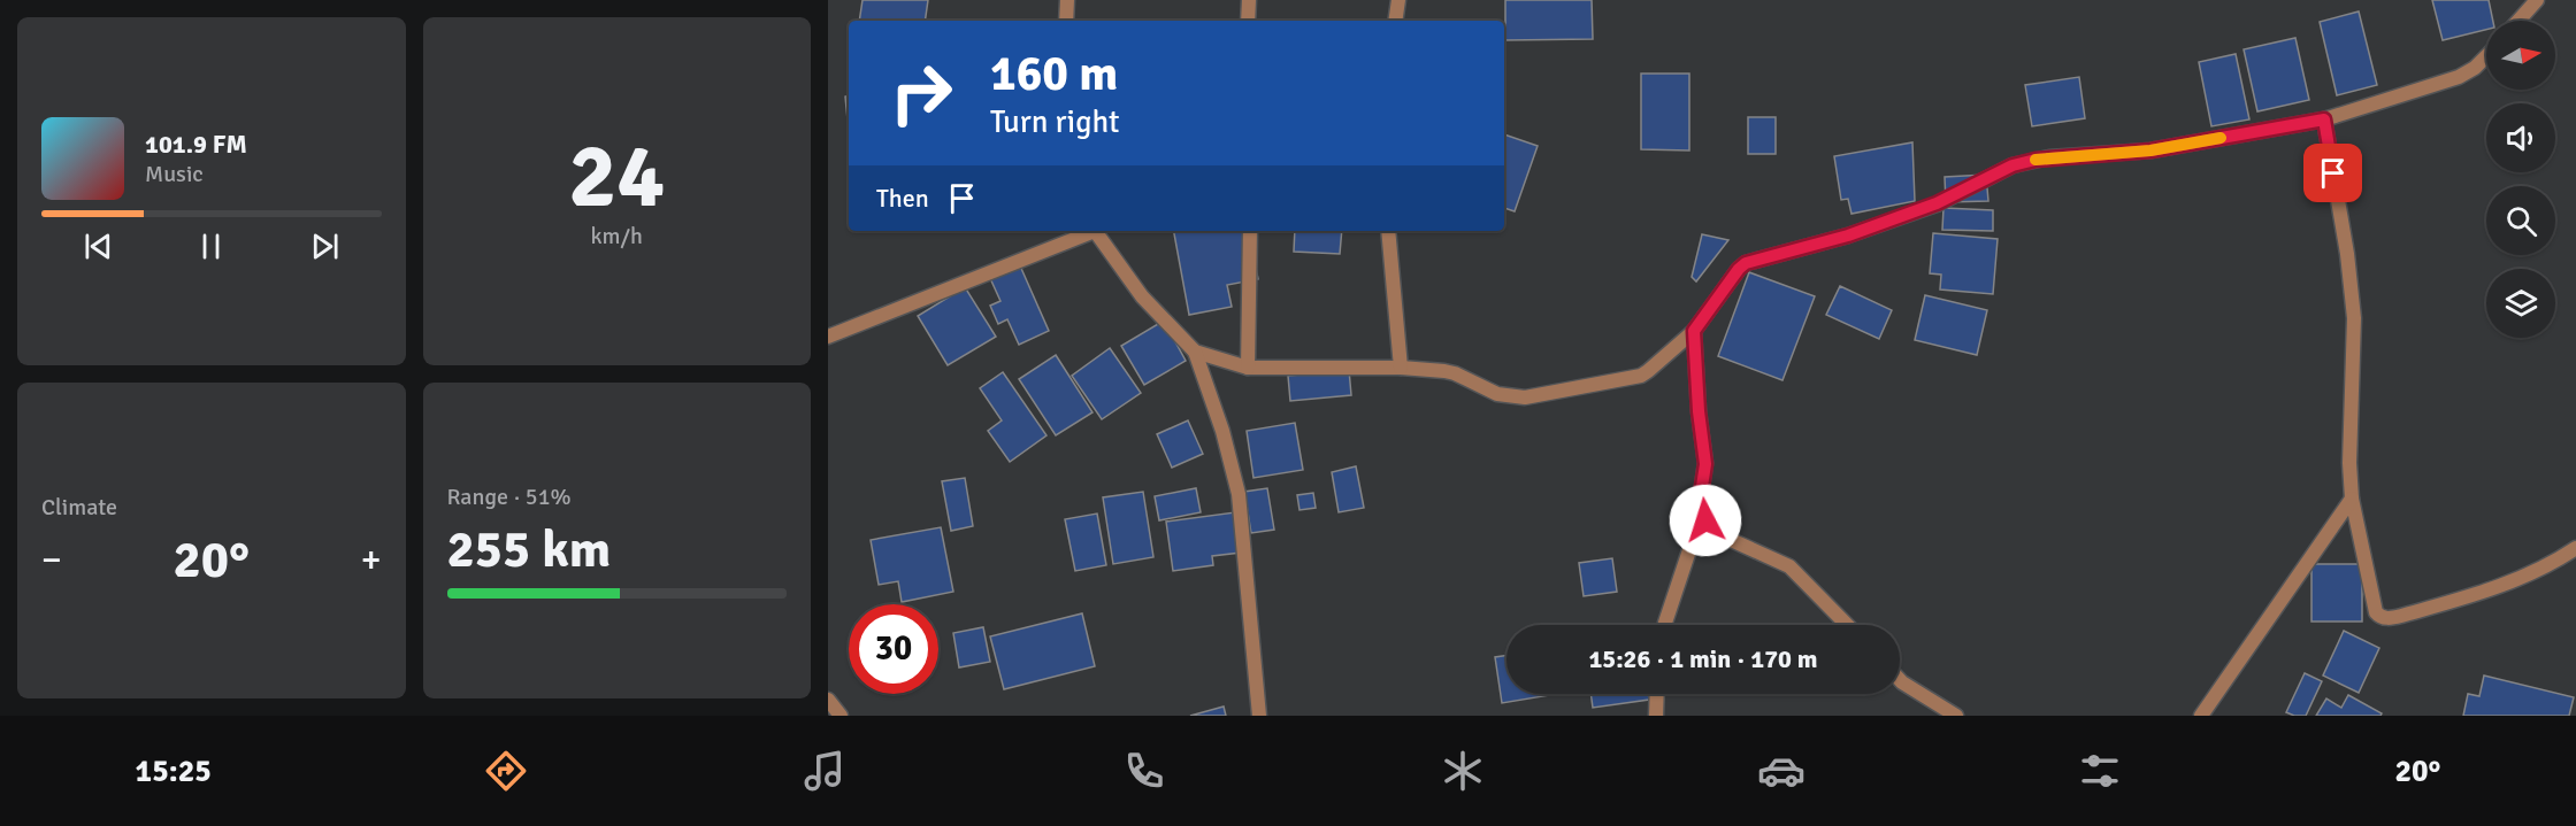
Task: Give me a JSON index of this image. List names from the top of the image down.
{
  "north": "right",
  "page": {
    "tile": [
      ["24", "km/h"],
      "Climate",
      ["Range · 51%", "255 km"]
    ],
    "turn": ["160 m", "Turn right"],
    "song": ["101.9 FM", "Music"],
    "then": "Then",
    "heat": ["−", "20°", "+"],
    "limit": "30",
    "trip": "15:26 · 1 min · 170 m",
    "tabs": ["15:25", "20°"]
  }
}
